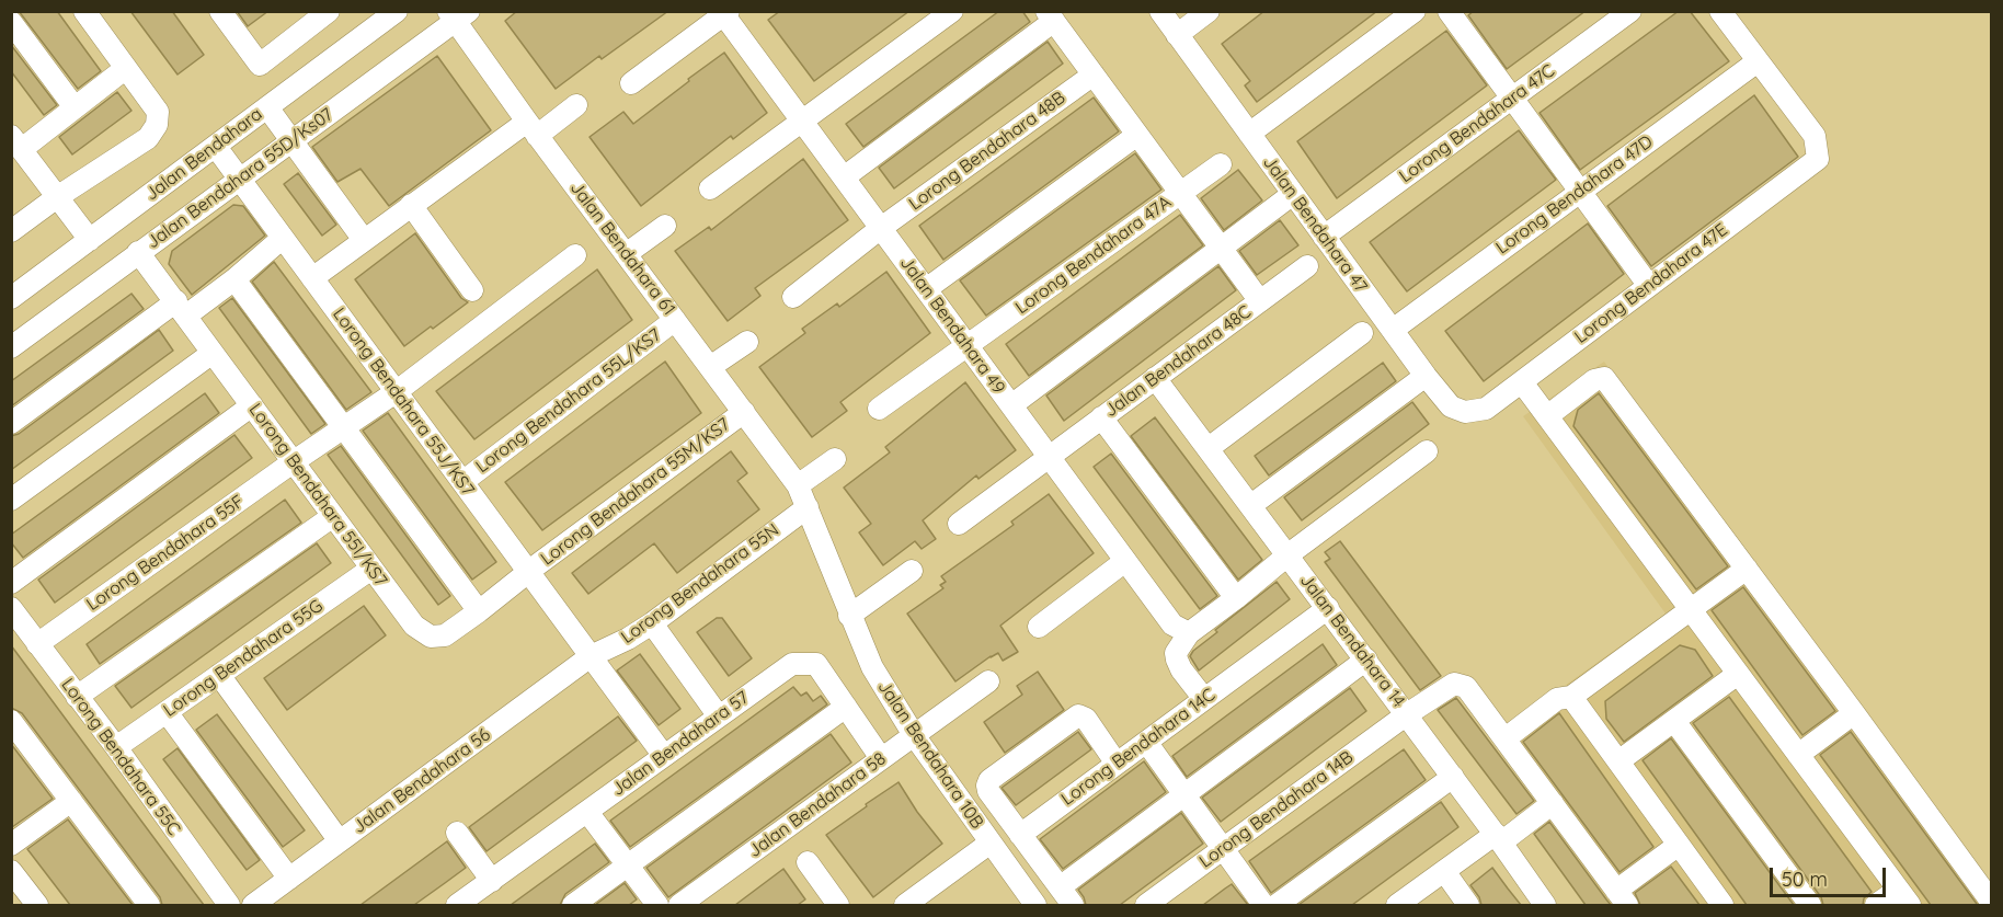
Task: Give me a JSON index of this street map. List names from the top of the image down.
{
  "streets": {
    "street": [
      "Lorong Bendahara 47C",
      "Lorong Bendahara 48B",
      "Jalan Bendahara",
      "Jalan Bendahara 55D/Ks07",
      "Lorong Bendahara 47D",
      "Jalan Bendahara 47",
      "Jalan Bendahara 61",
      "Lorong Bendahara 47A",
      "Lorong Bendahara 47E",
      "Jalan Bendahara 49",
      "Jalan Bendahara 48C",
      "Lorong Bendahara 55L/KS7",
      "Lorong Bendahara 55J/KS7",
      "Lorong Bendahara 55M/KS7",
      "Lorong Bendahara 55I/KS7",
      "Lorong Bendahara 55F",
      "Lorong Bendahara 55N",
      "Jalan Bendahara 14",
      "Lorong Bendahara 55G",
      "Jalan Bendahara 57",
      "Lorong Bendahara 14C",
      "Jalan Bendahara 10B",
      "Lorong Bendahara 55C",
      "Jalan Bendahara 56",
      "Jalan Bendahara 58",
      "Lorong Bendahara 14B"
    ]
  },
  "crossings": [
    ["Lorong Bendahara 47C", "Jalan Bendahara 47"],
    ["Lorong Bendahara 48B", "Jalan Bendahara 49"],
    ["Jalan Bendahara", "Lorong Bendahara 55J/KS7"],
    ["Jalan Bendahara 55D/Ks07", "Jalan Bendahara 61"],
    ["Jalan Bendahara 55D/Ks07", "Lorong Bendahara 55J/KS7"],
    ["Jalan Bendahara 55D/Ks07", "Lorong Bendahara 55I/KS7"],
    ["Lorong Bendahara 47D", "Jalan Bendahara 47"],
    ["Lorong Bendahara 47D", "Lorong Bendahara 47E"],
    ["Jalan Bendahara 47", "Lorong Bendahara 47E"],
    ["Jalan Bendahara 61", "Lorong Bendahara 55L/KS7"],
    ["Jalan Bendahara 61", "Lorong Bendahara 55M/KS7"],
    ["Jalan Bendahara 61", "Jalan Bendahara 10B"],
    ["Lorong Bendahara 47A", "Jalan Bendahara 49"],
    ["Jalan Bendahara 49", "Jalan Bendahara 48C"],
    ["Jalan Bendahara 48C", "Jalan Bendahara 14"],
    ["Lorong Bendahara 55L/KS7", "Lorong Bendahara 55J/KS7"],
    ["Lorong Bendahara 55J/KS7", "Lorong Bendahara 55M/KS7"],
    ["Lorong Bendahara 55J/KS7", "Lorong Bendahara 55I/KS7"],
    ["Lorong Bendahara 55J/KS7", "Lorong Bendahara 55F"],
    ["Lorong Bendahara 55J/KS7", "Lorong Bendahara 55N"],
    ["Lorong Bendahara 55J/KS7", "Jalan Bendahara 57"],
    ["Lorong Bendahara 55J/KS7", "Jalan Bendahara 56"],
    ["Lorong Bendahara 55M/KS7", "Lorong Bendahara 55I/KS7"],
    ["Lorong Bendahara 55I/KS7", "Lorong Bendahara 55F"],
    ["Lorong Bendahara 55I/KS7", "Lorong Bendahara 55G"],
    ["Lorong Bendahara 55F", "Lorong Bendahara 55C"],
    ["Lorong Bendahara 55N", "Jalan Bendahara 10B"],
    ["Lorong Bendahara 55N", "Jalan Bendahara 56"],
    ["Jalan Bendahara 14", "Lorong Bendahara 14C"],
    ["Jalan Bendahara 14", "Lorong Bendahara 14B"],
    ["Lorong Bendahara 55G", "Lorong Bendahara 55C"],
    ["Jalan Bendahara 57", "Jalan Bendahara 58"],
    ["Jalan Bendahara 10B", "Jalan Bendahara 58"]
  ],
  "scale_bar": "50 m"
}
